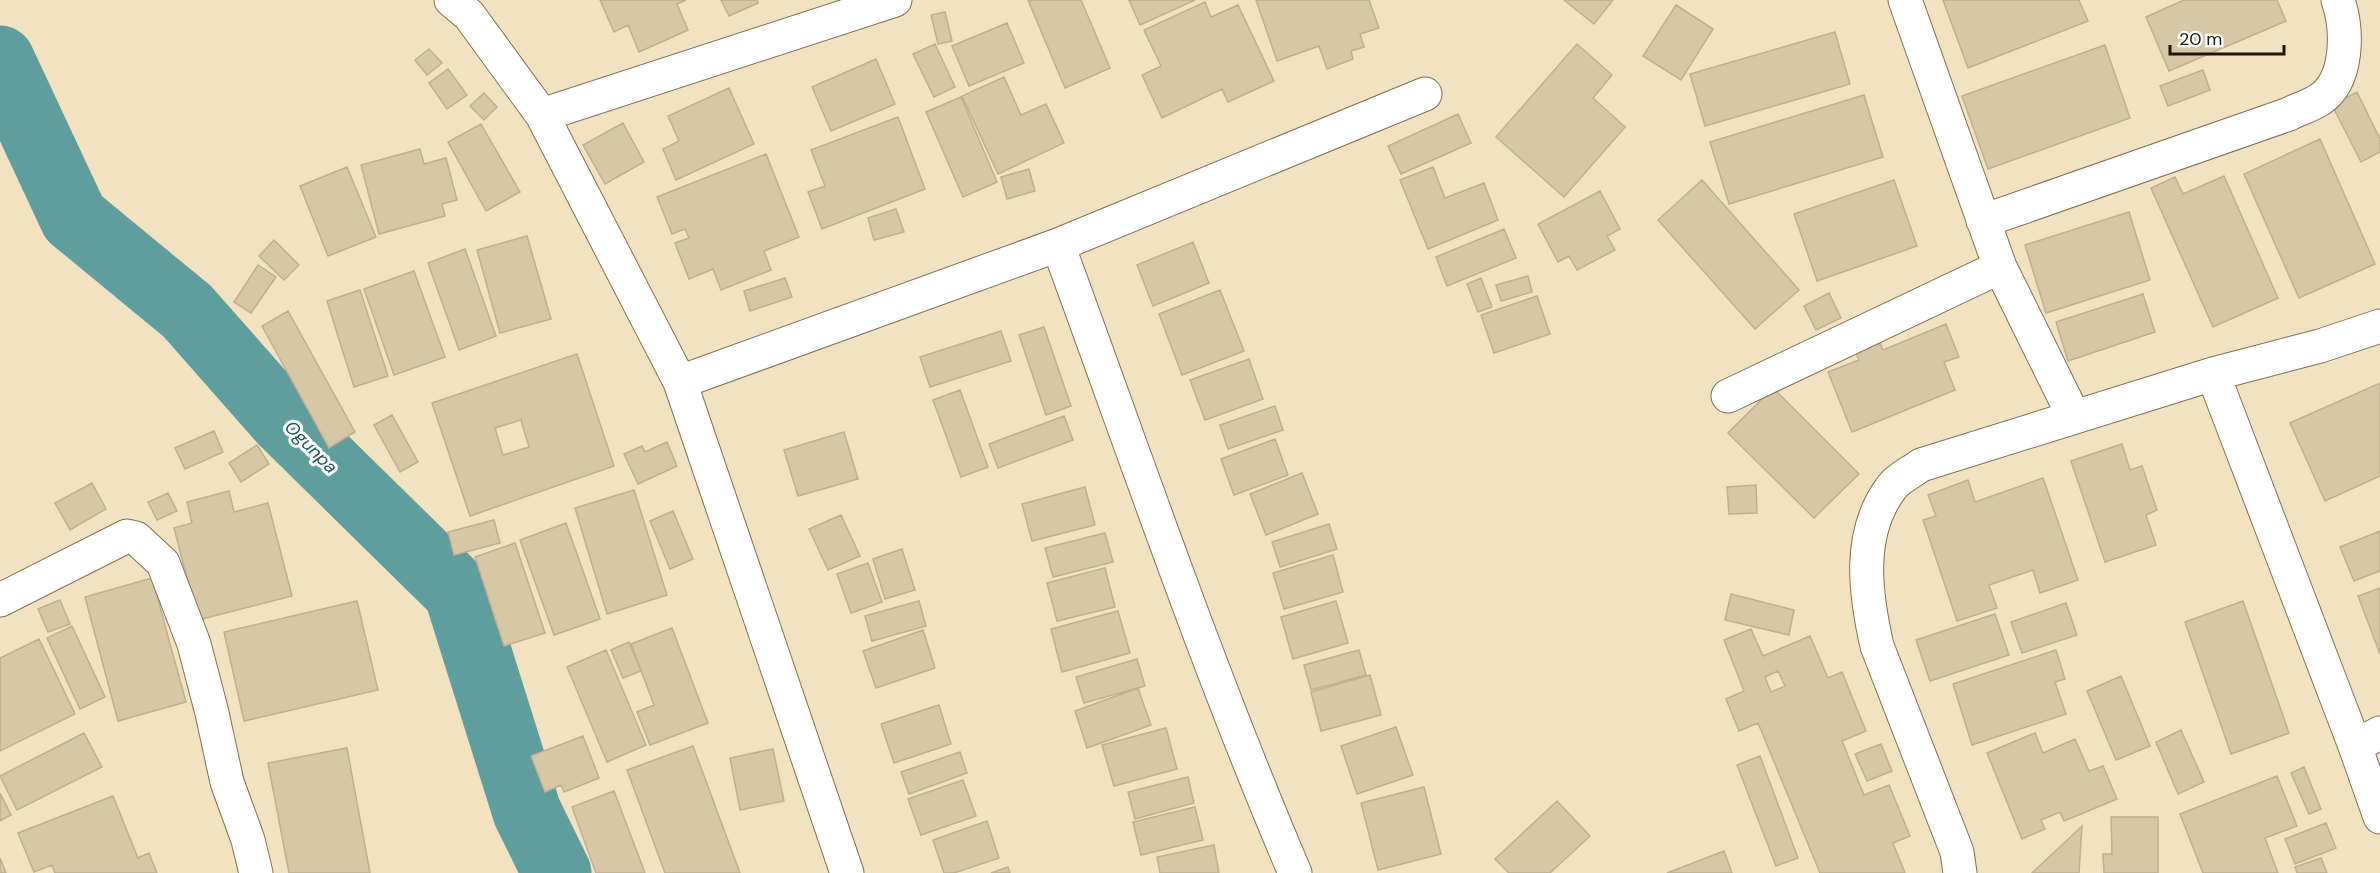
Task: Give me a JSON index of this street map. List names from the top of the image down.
{
  "water": ["Ogunpa"],
  "scale_bar": "20 m"
}
